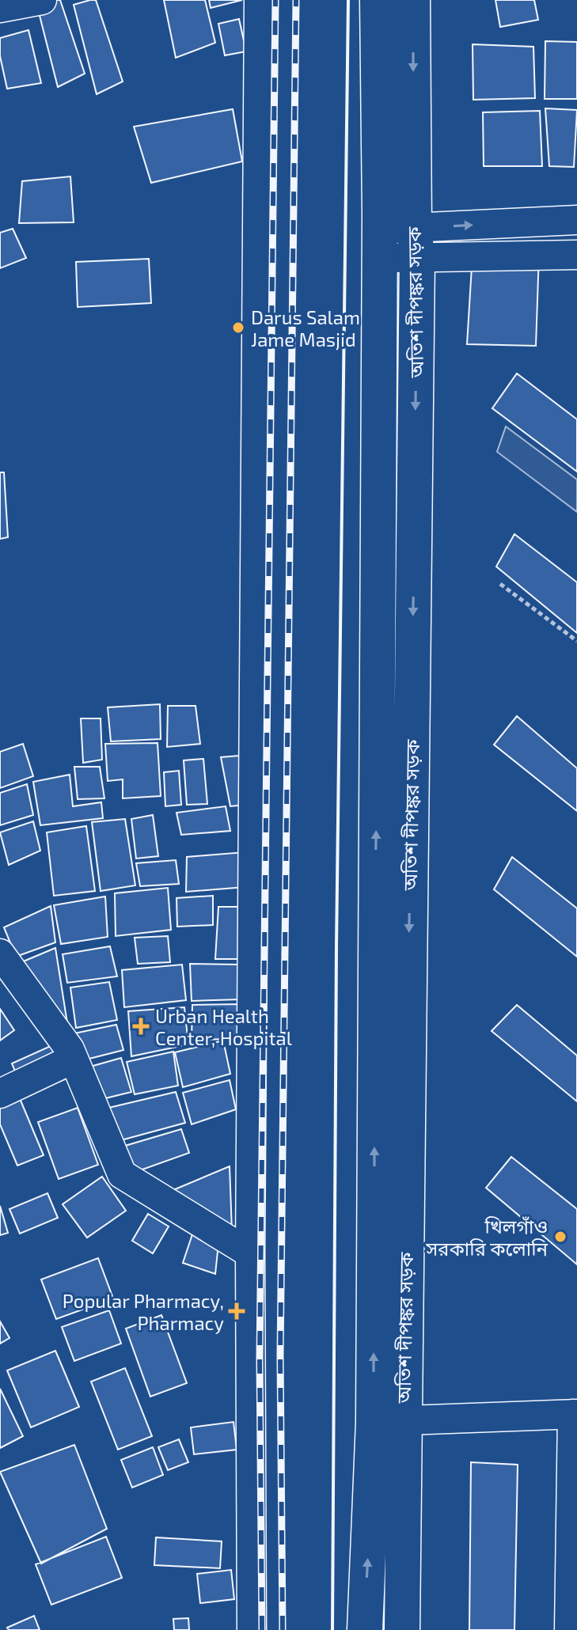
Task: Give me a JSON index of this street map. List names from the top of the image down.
{
  "streets": {
    "main road": ["অতিশ দীপঙ্কর সড়ক"]
  },
  "places": {
    "other": ["Darus Salam Jame Masjid", "খিলগাঁও সরকারি কলোনি"],
    "health": ["Urban Health Center, Hospital", "Popular Pharmacy, Pharmacy"]
  }
}
